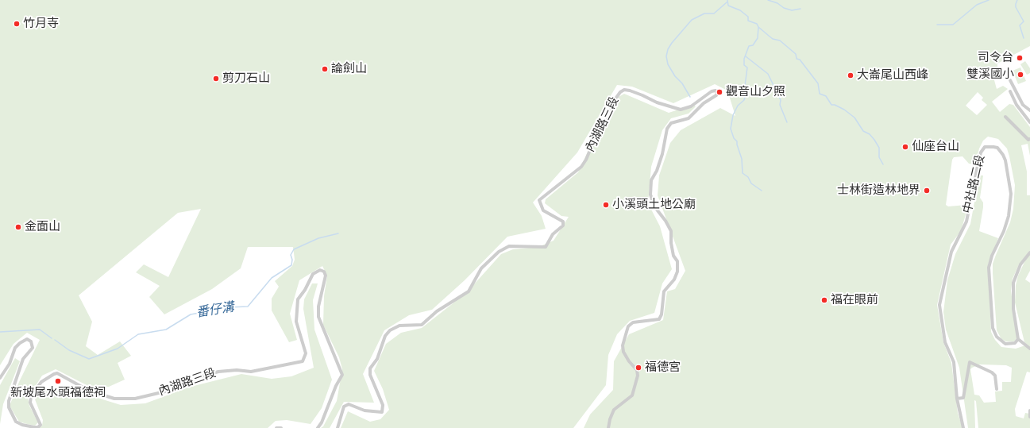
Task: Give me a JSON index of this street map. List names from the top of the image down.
{
  "streets": {
    "street": ["內湖路三段", "中社路二段"]
  },
  "water": ["番仔溝"],
  "places": [
    "竹月寺",
    "司令台",
    "論劍山",
    "雙溪國小",
    "大崙尾山西峰",
    "剪刀石山",
    "觀音山夕照",
    "仙座台山",
    "士林街造林地界",
    "小溪頭土地公廟",
    "金面山",
    "福在眼前",
    "福德宮",
    "新坡尾水頭福德祠"
  ]
}
